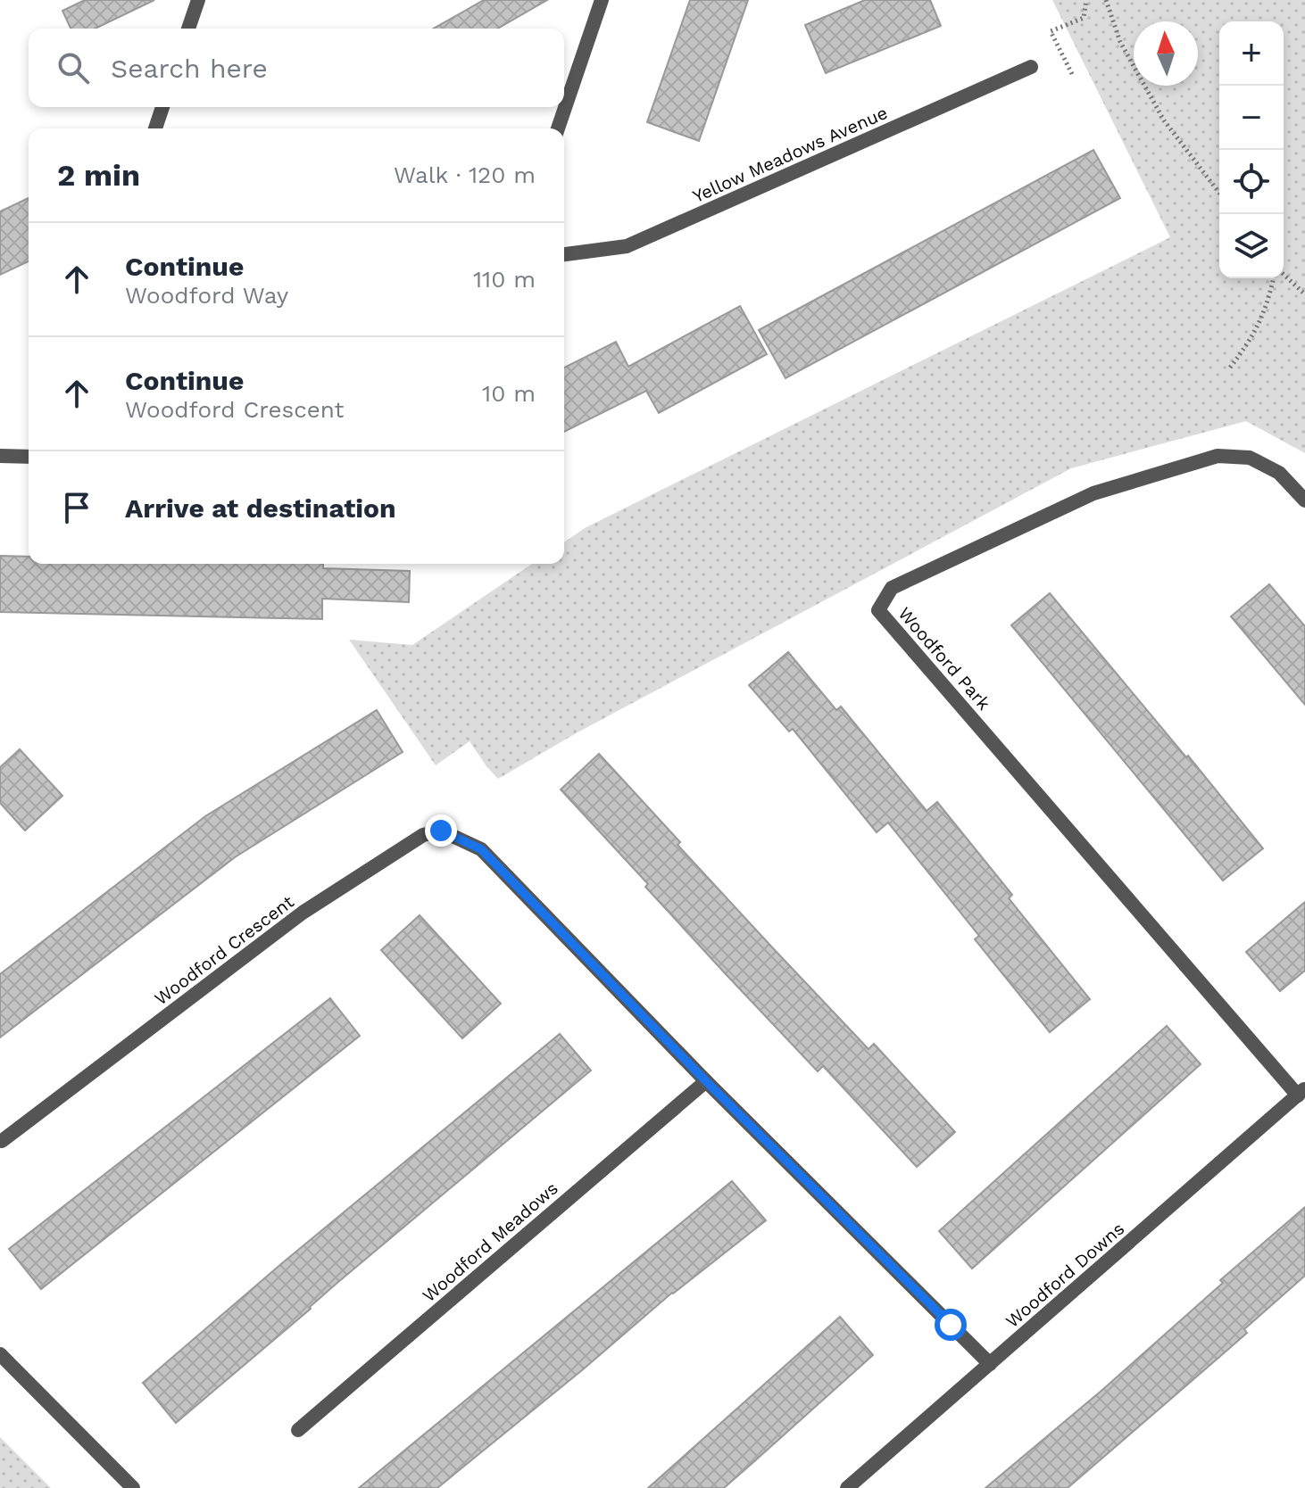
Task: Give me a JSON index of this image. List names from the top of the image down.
{
  "streets": {
    "street": [
      "Yellow Meadows Avenue",
      "Woodford Park",
      "Woodford Crescent",
      "Woodford Meadows",
      "Woodford Downs"
    ]
  },
  "crossings": [
    ["Woodford Park", "Woodford Downs"],
    ["Woodford Crescent", "Woodford Meadows"]
  ],
  "north": "top",
  "page": {
    "map_buttons": ["+", "−"],
    "search": "Search here",
    "heading": ["2 min", "Walk · 120 m"],
    "list": [
      ["Continue", "Woodford Way", "110 m"],
      ["Continue", "Woodford Crescent", "10 m"],
      "Arrive at destination"
    ]
  }
}
